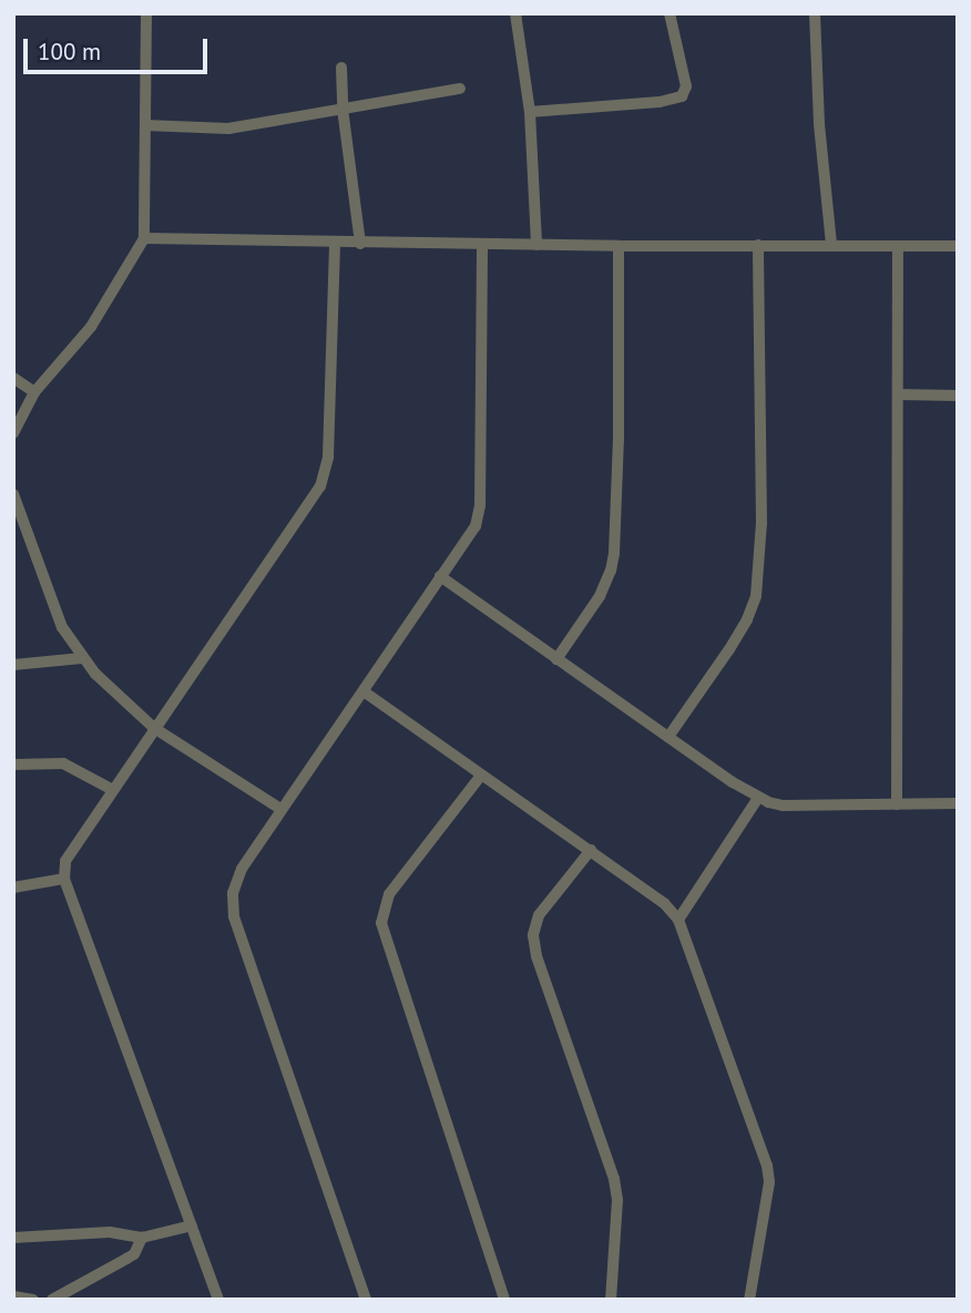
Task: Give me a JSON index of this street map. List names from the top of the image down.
{
  "scale_bar": "100 m"
}
